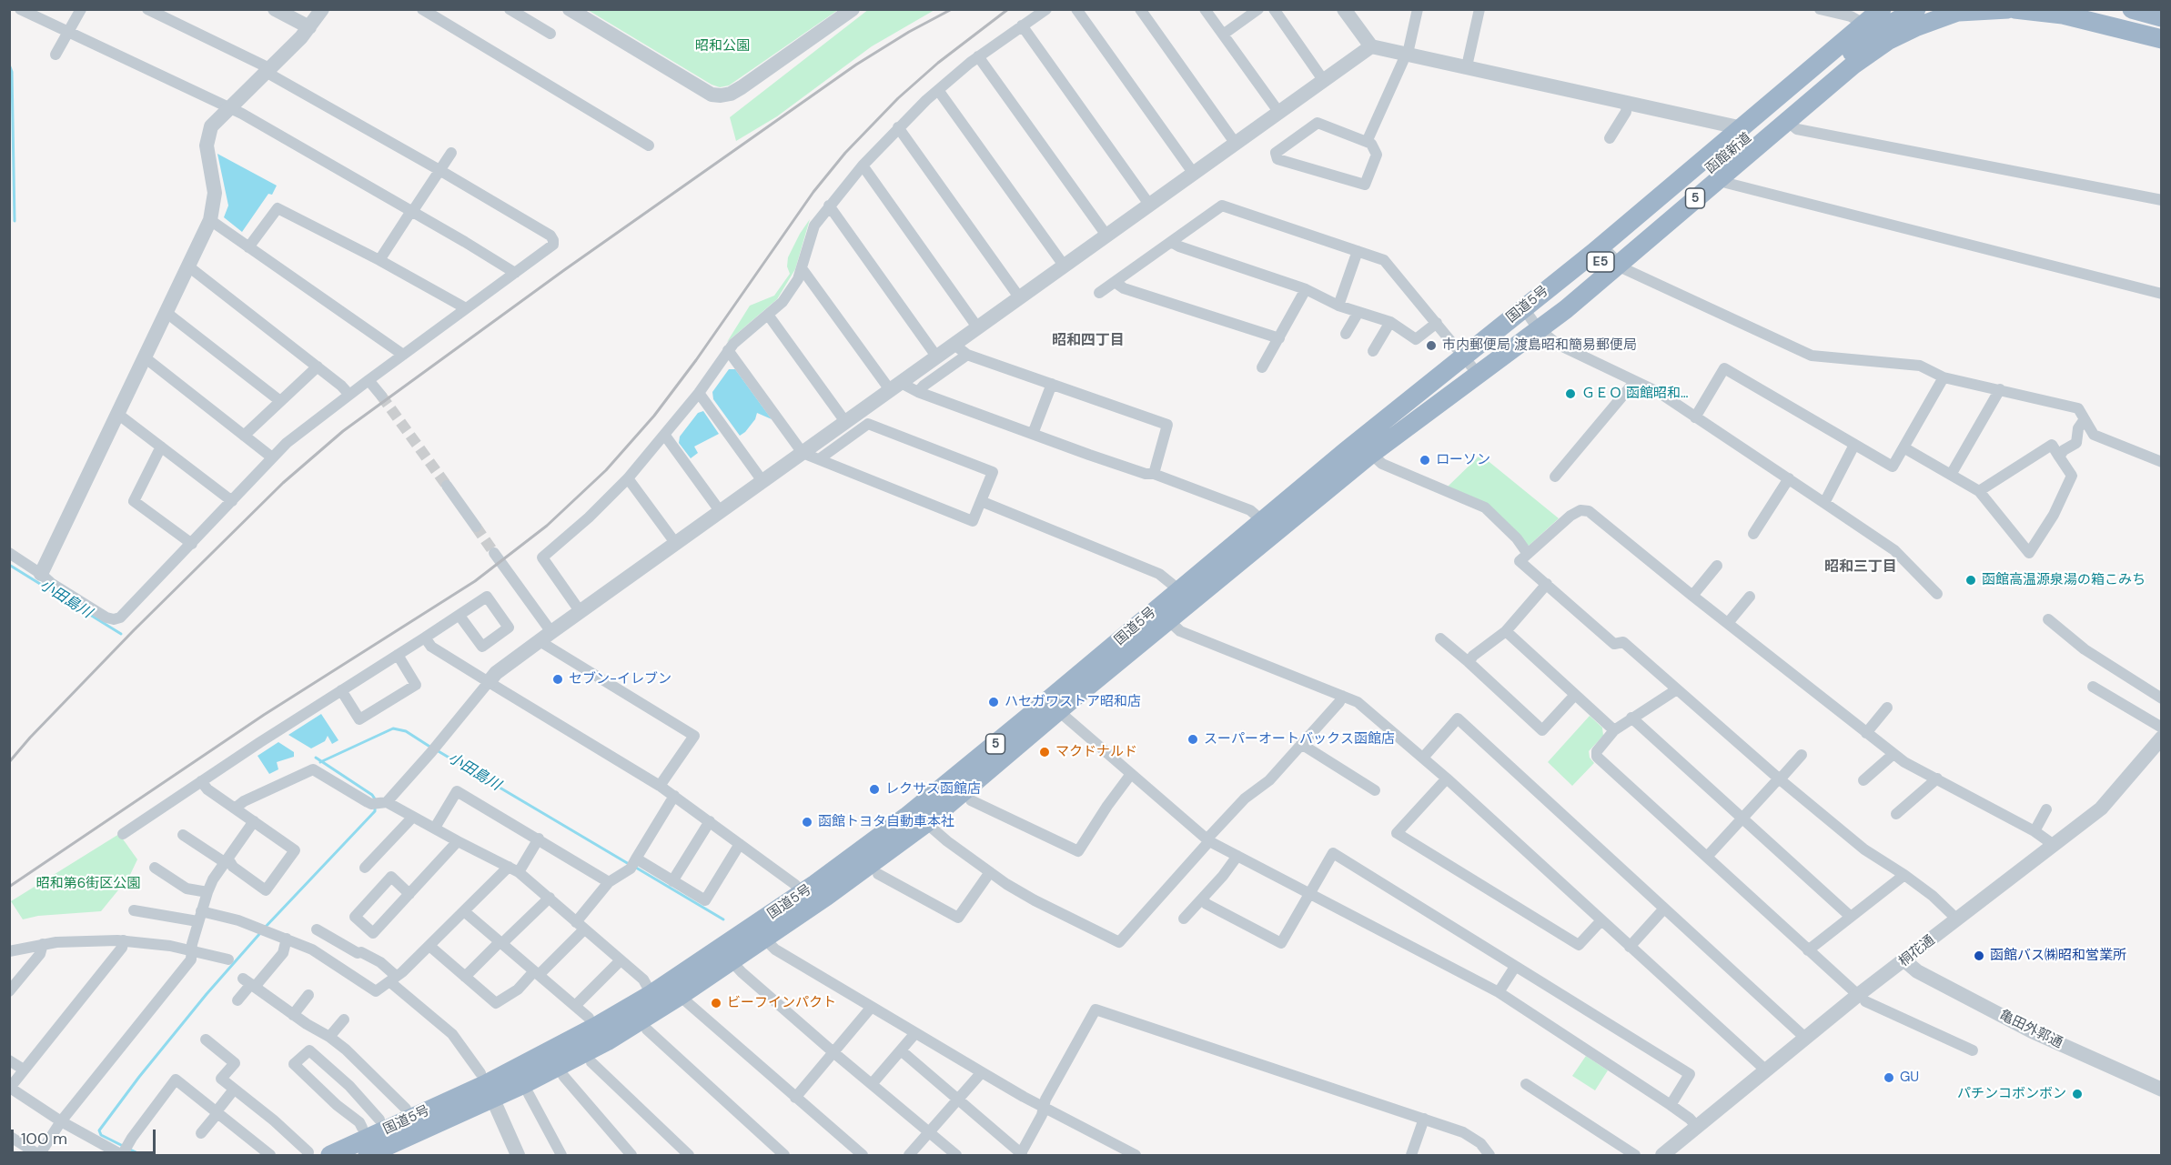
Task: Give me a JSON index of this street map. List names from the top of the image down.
{
  "streets": {
    "highway": [
      "函館新道",
      "5",
      "E5",
      "国道5号"
    ],
    "street": ["桐花通", "亀田外郭通"]
  },
  "crossings": [
    ["函館新道", "国道5号"],
    ["5", "国道5号"],
    ["桐花通", "亀田外郭通"]
  ],
  "districts": ["昭和四丁目", "昭和三丁目"],
  "water": ["小田島川"],
  "parks": ["昭和公園", "昭和第6街区公園"],
  "places": [
    "市内郵便局 渡島昭和簡易郵便局",
    "ＧＥＯ 函館昭和…",
    "ローソン",
    "函館高温源泉湯の箱こみち",
    "セブン-イレブン",
    "ハセガワストア昭和店",
    "スーパーオートバックス函館店",
    "マクドナルド",
    "レクサス函館店",
    "函館トヨタ自動車本社",
    "函館バス㈱昭和営業所",
    "ビーフインパクト",
    "GU",
    "パチンコボンボン"
  ],
  "scale_bar": "100 m"
}
